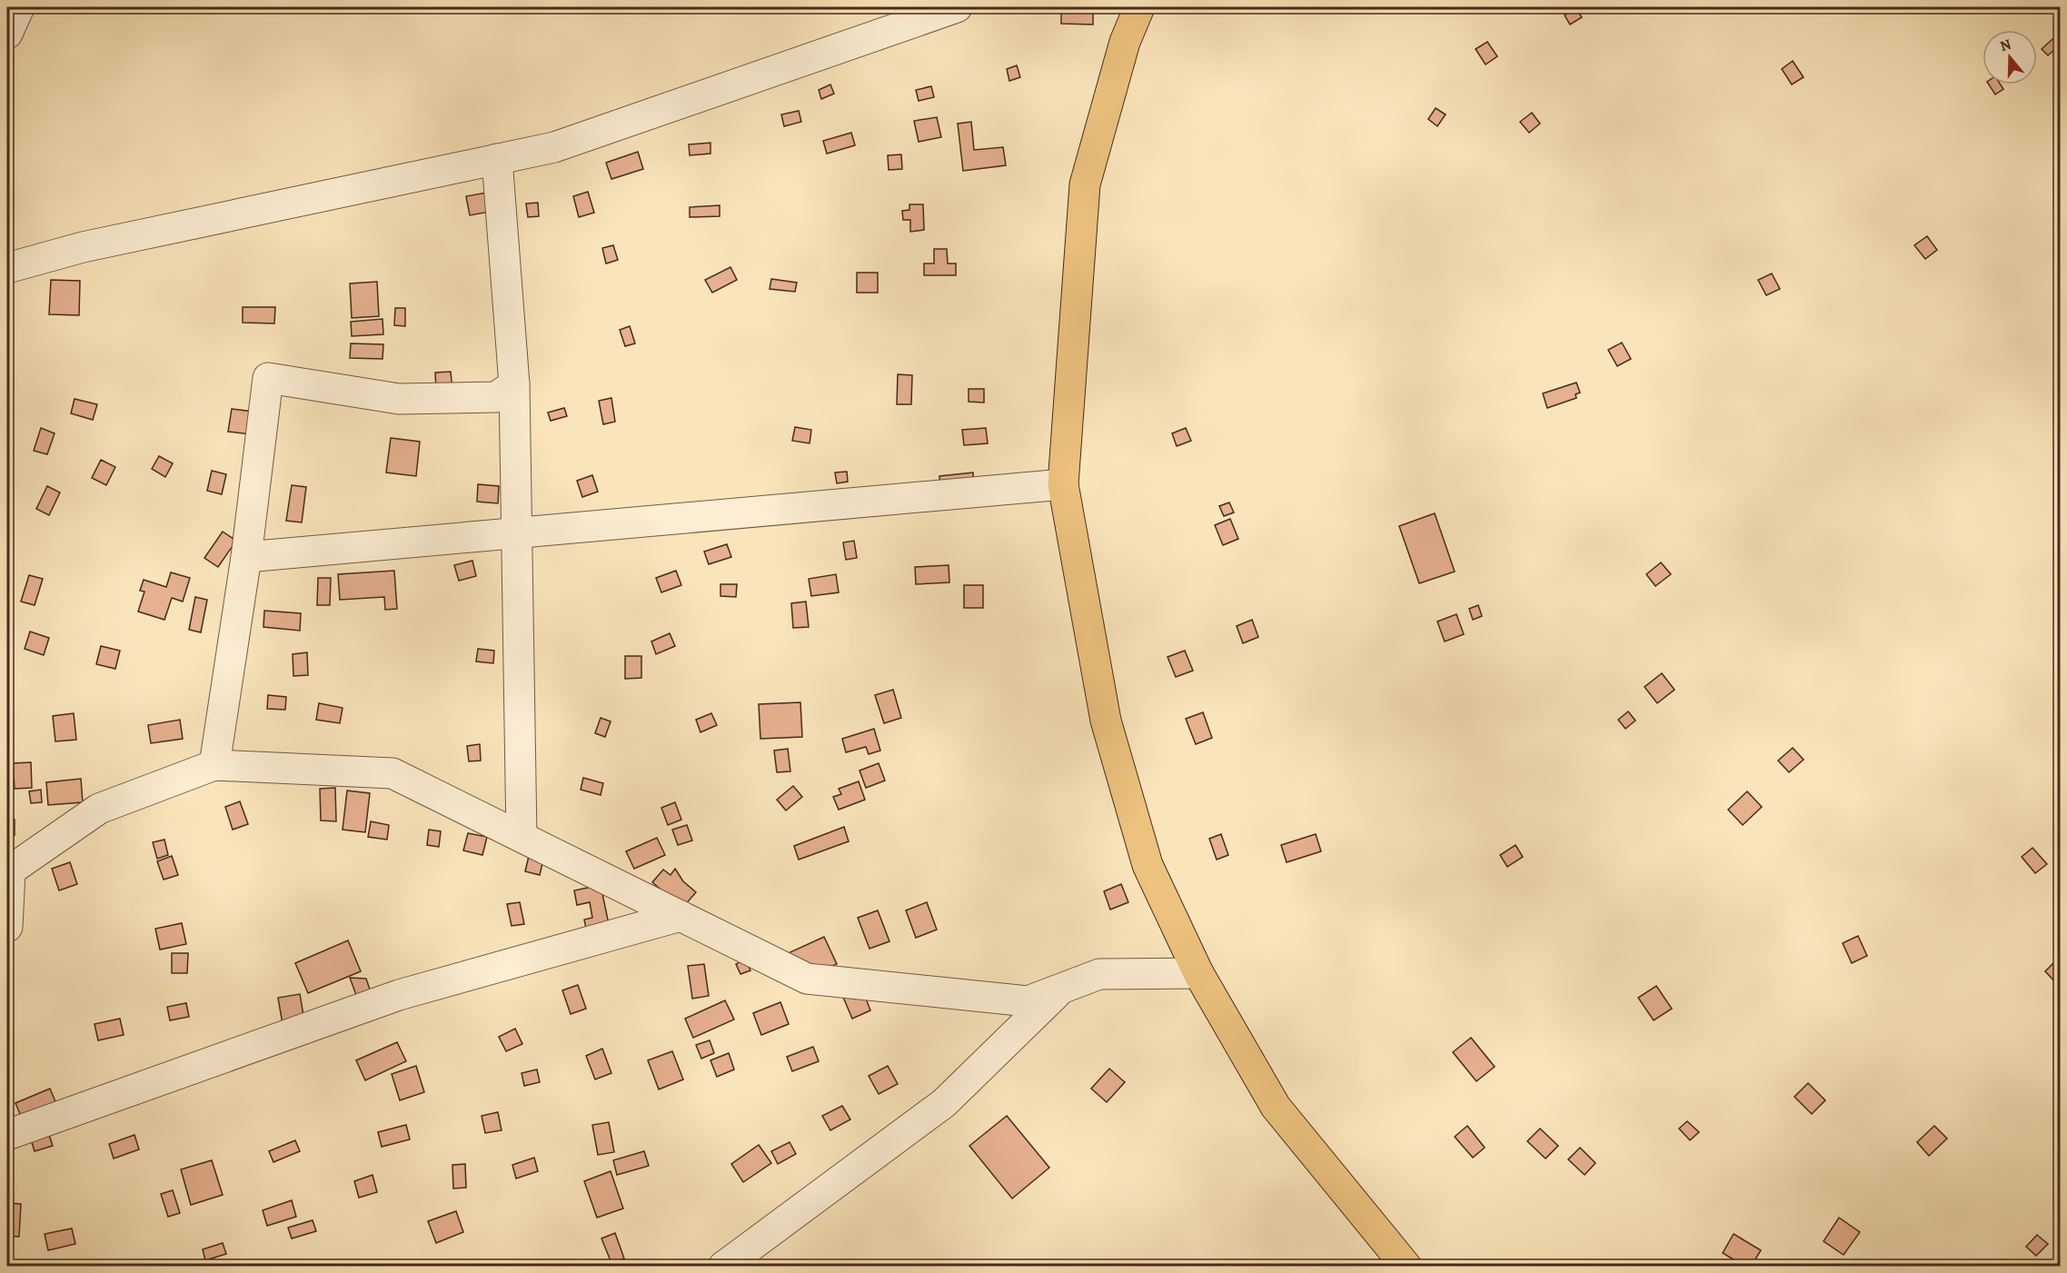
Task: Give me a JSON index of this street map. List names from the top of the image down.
{
  "north": "top"
}
